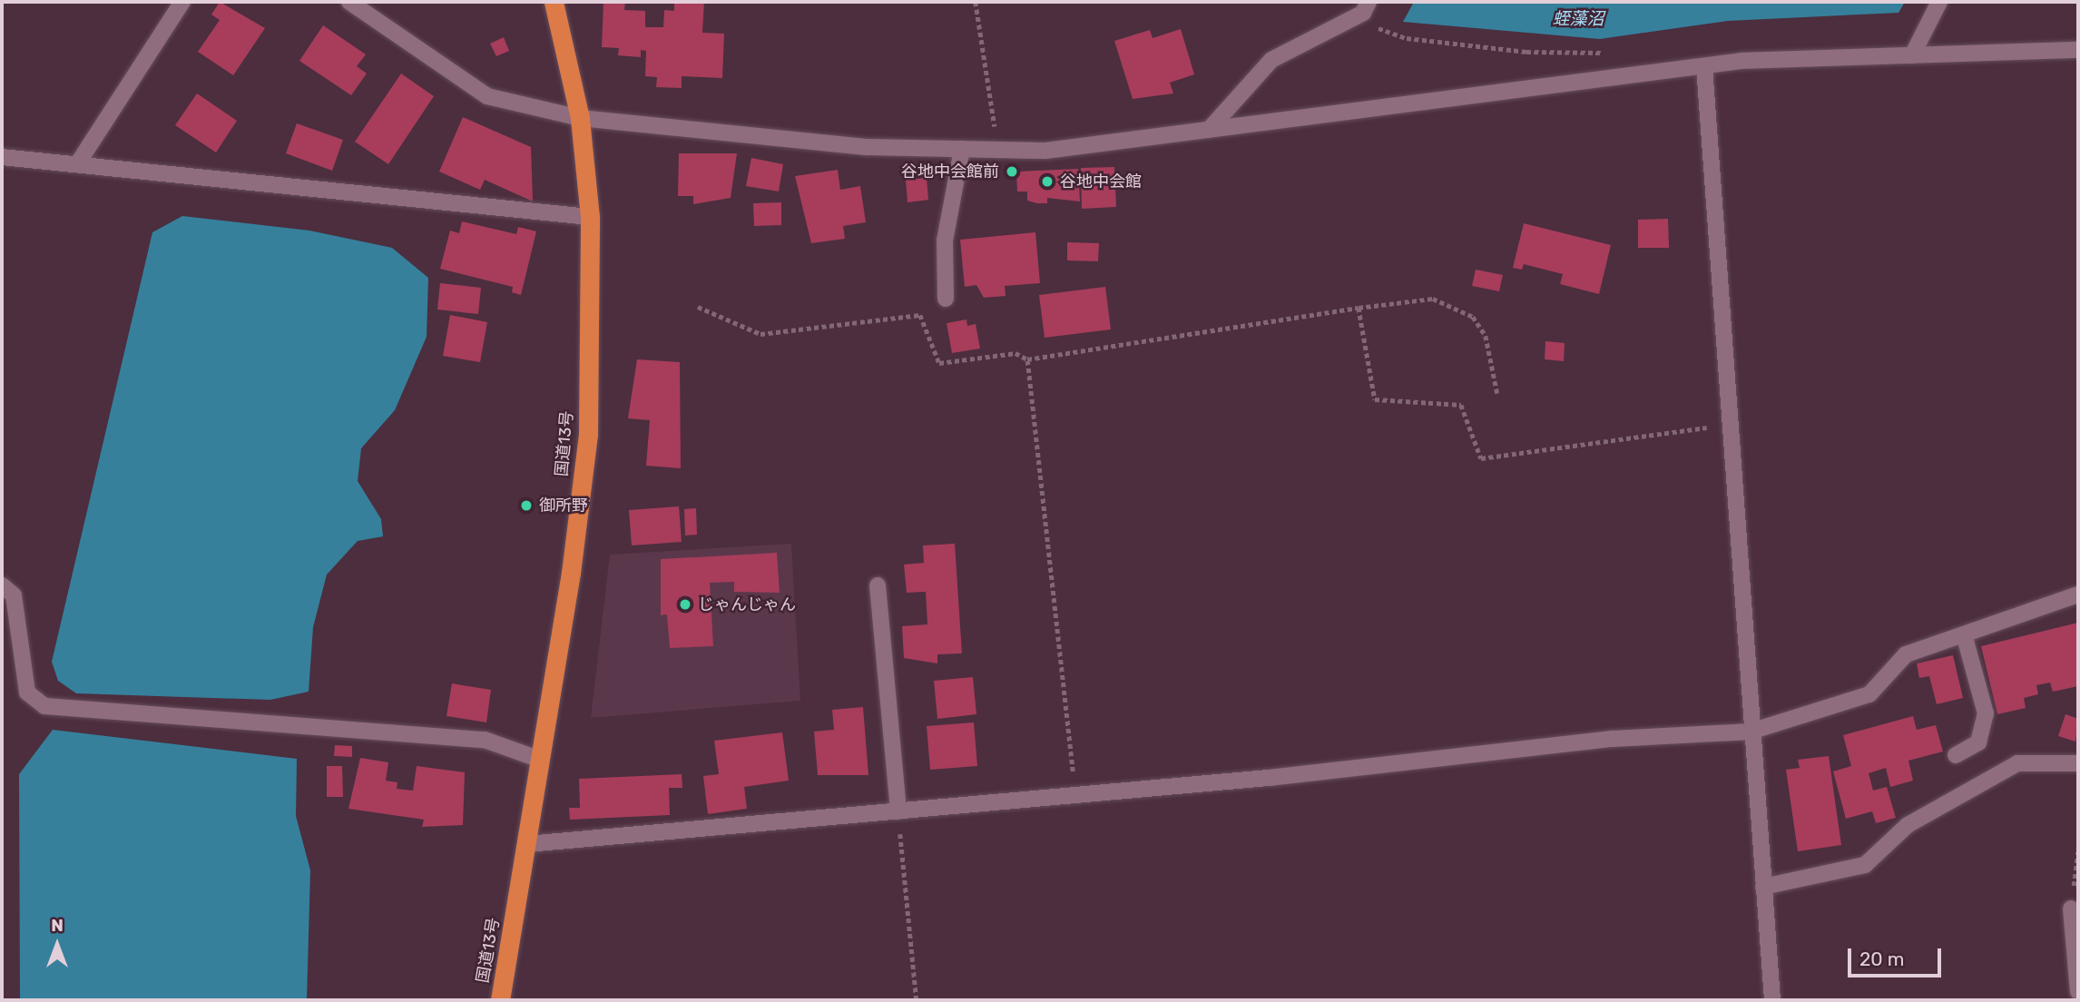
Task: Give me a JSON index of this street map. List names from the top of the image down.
{
  "streets": {
    "highway": ["国道13号"]
  },
  "water": ["蛭藻沼"],
  "places": [
    "谷地中会館前",
    "谷地中会館",
    "御所野",
    "じゃんじゃん"
  ],
  "scale_bar": "20 m",
  "north": "top"
}
